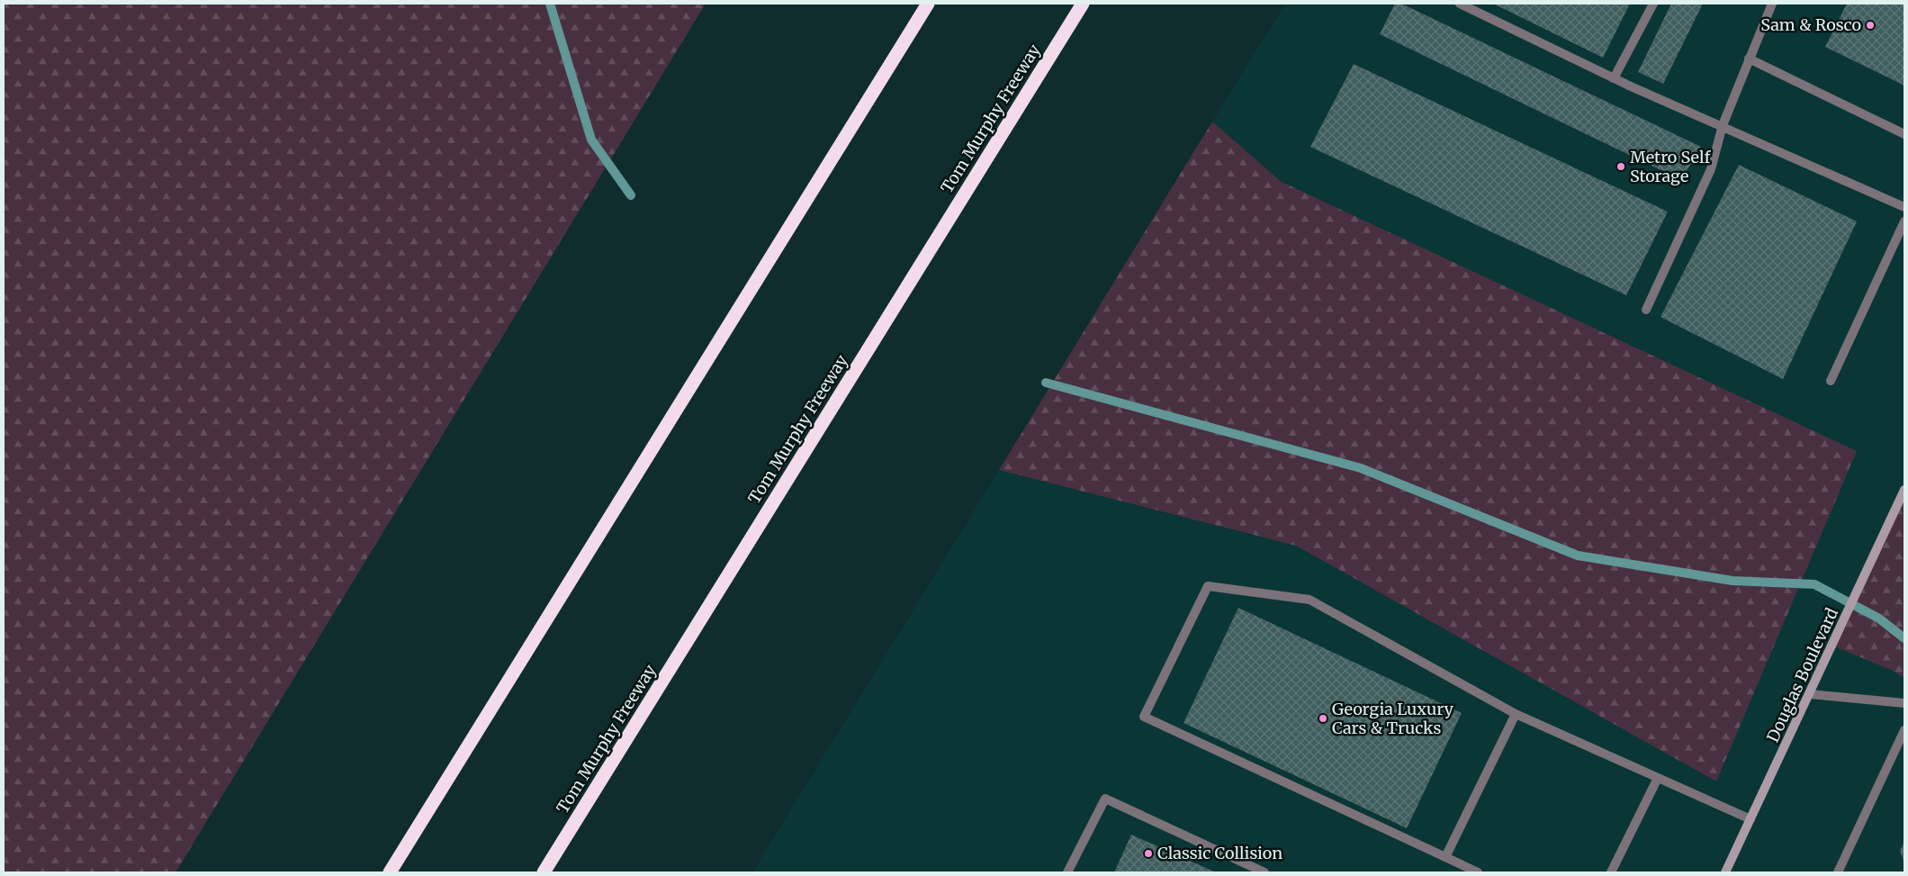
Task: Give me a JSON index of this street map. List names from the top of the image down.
{
  "streets": {
    "highway": ["Tom Murphy Freeway"],
    "main road": ["Douglas Boulevard"]
  },
  "places": [
    "Sam & Rosco",
    "Metro Self Storage",
    "Georgia Luxury Cars & Trucks",
    "Classic Collision"
  ]
}
